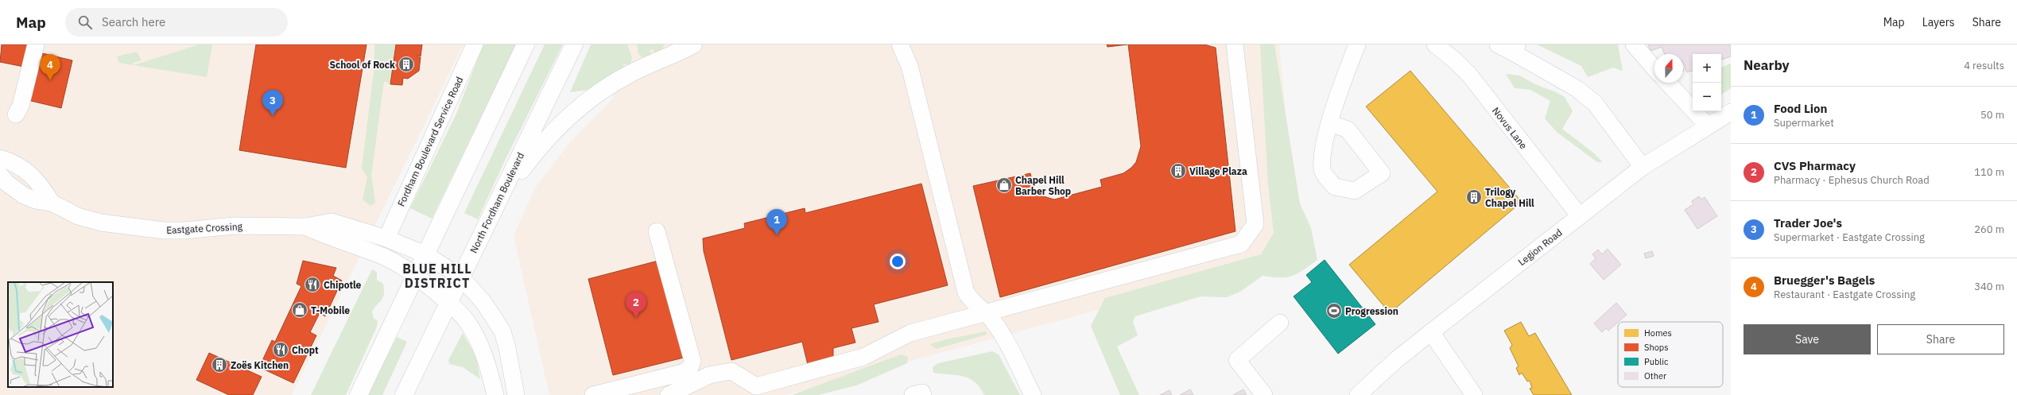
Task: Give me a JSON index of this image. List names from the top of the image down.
{
  "streets": {
    "highway": ["North Fordham Boulevard"],
    "street": [
      "Novus Lane",
      "Fordham Boulevard Service Road",
      "Eastgate Crossing",
      "Legion Road"
    ]
  },
  "crossings": [
    ["Novus Lane", "Legion Road"],
    ["Fordham Boulevard Service Road", "Eastgate Crossing"],
    ["North Fordham Boulevard", "Eastgate Crossing"]
  ],
  "districts": ["BLUE HILL DISTRICT"],
  "places": {
    "building": [
      "School of Rock",
      "Village Plaza",
      "Trilogy Chapel Hill",
      "Zoës Kitchen"
    ],
    "shop": ["Chapel Hill Barber Shop", "T-Mobile"],
    "restaurant": ["Chipotle", "Chopt"],
    "sports": ["Progression"]
  },
  "legend": [
    "Homes",
    "Shops",
    "Public",
    "Other"
  ],
  "north": "top",
  "page": {
    "header": "Map",
    "search": "Search here",
    "nav": ["Map", "Layers", "Share"],
    "heading": ["Nearby", "4 results"],
    "map_buttons": ["+", "−"],
    "pins": [
      "4",
      "3",
      "1",
      "2"
    ],
    "list": [
      {
        "mark": "1",
        "name": "Food Lion",
        "note": "Supermarket",
        "value": "50 m"
      },
      {
        "mark": "2",
        "name": "CVS Pharmacy",
        "note": "Pharmacy · Ephesus Church Road",
        "value": "110 m"
      },
      {
        "mark": "3",
        "name": "Trader Joe's",
        "note": "Supermarket · Eastgate Crossing",
        "value": "260 m"
      },
      {
        "mark": "4",
        "name": "Bruegger's Bagels",
        "note": "Restaurant · Eastgate Crossing",
        "value": "340 m"
      }
    ],
    "buttons": ["Save", "Share"]
  }
}
